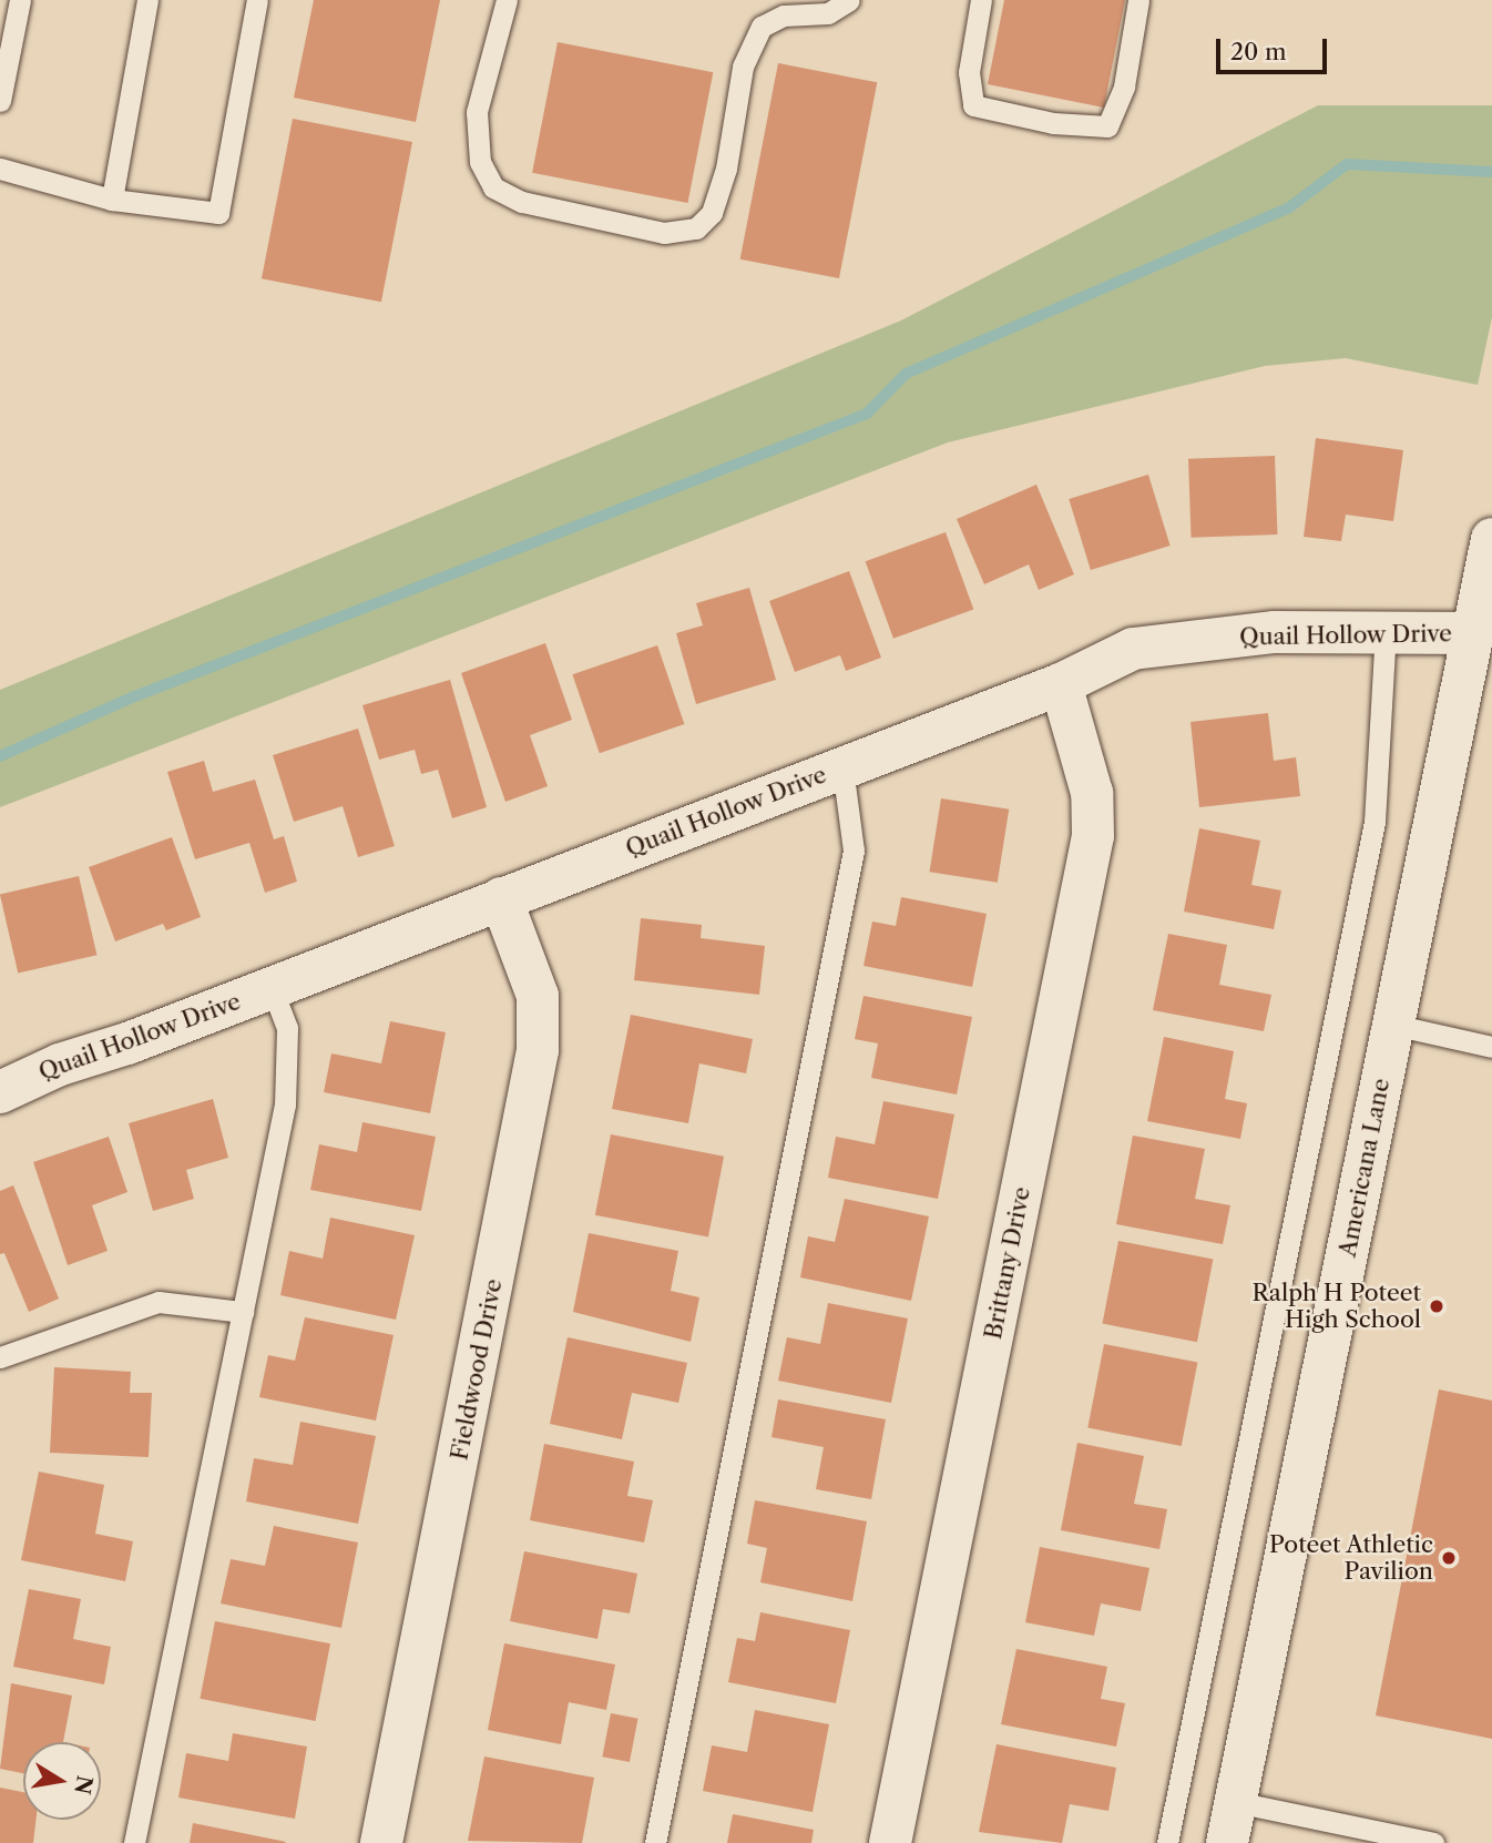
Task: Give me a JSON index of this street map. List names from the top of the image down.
{
  "streets": {
    "street": [
      "Quail Hollow Drive",
      "Americana Lane",
      "Brittany Drive",
      "Fieldwood Drive"
    ]
  },
  "crossings": [
    ["Quail Hollow Drive", "Americana Lane"],
    ["Quail Hollow Drive", "Brittany Drive"],
    ["Quail Hollow Drive", "Fieldwood Drive"]
  ],
  "places": ["Ralph H Poteet High School", "Poteet Athletic Pavilion"],
  "scale_bar": "20 m",
  "north": "right"
}
